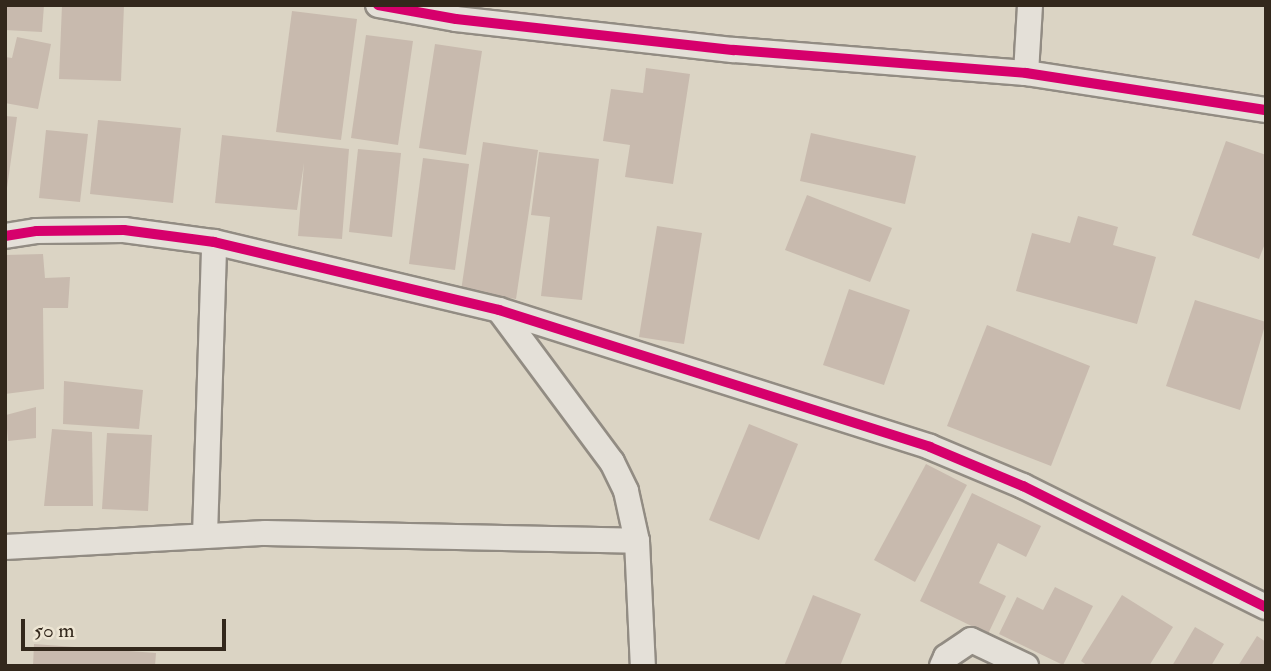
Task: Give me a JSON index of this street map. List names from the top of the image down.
{
  "scale_bar": "50 m"
}
